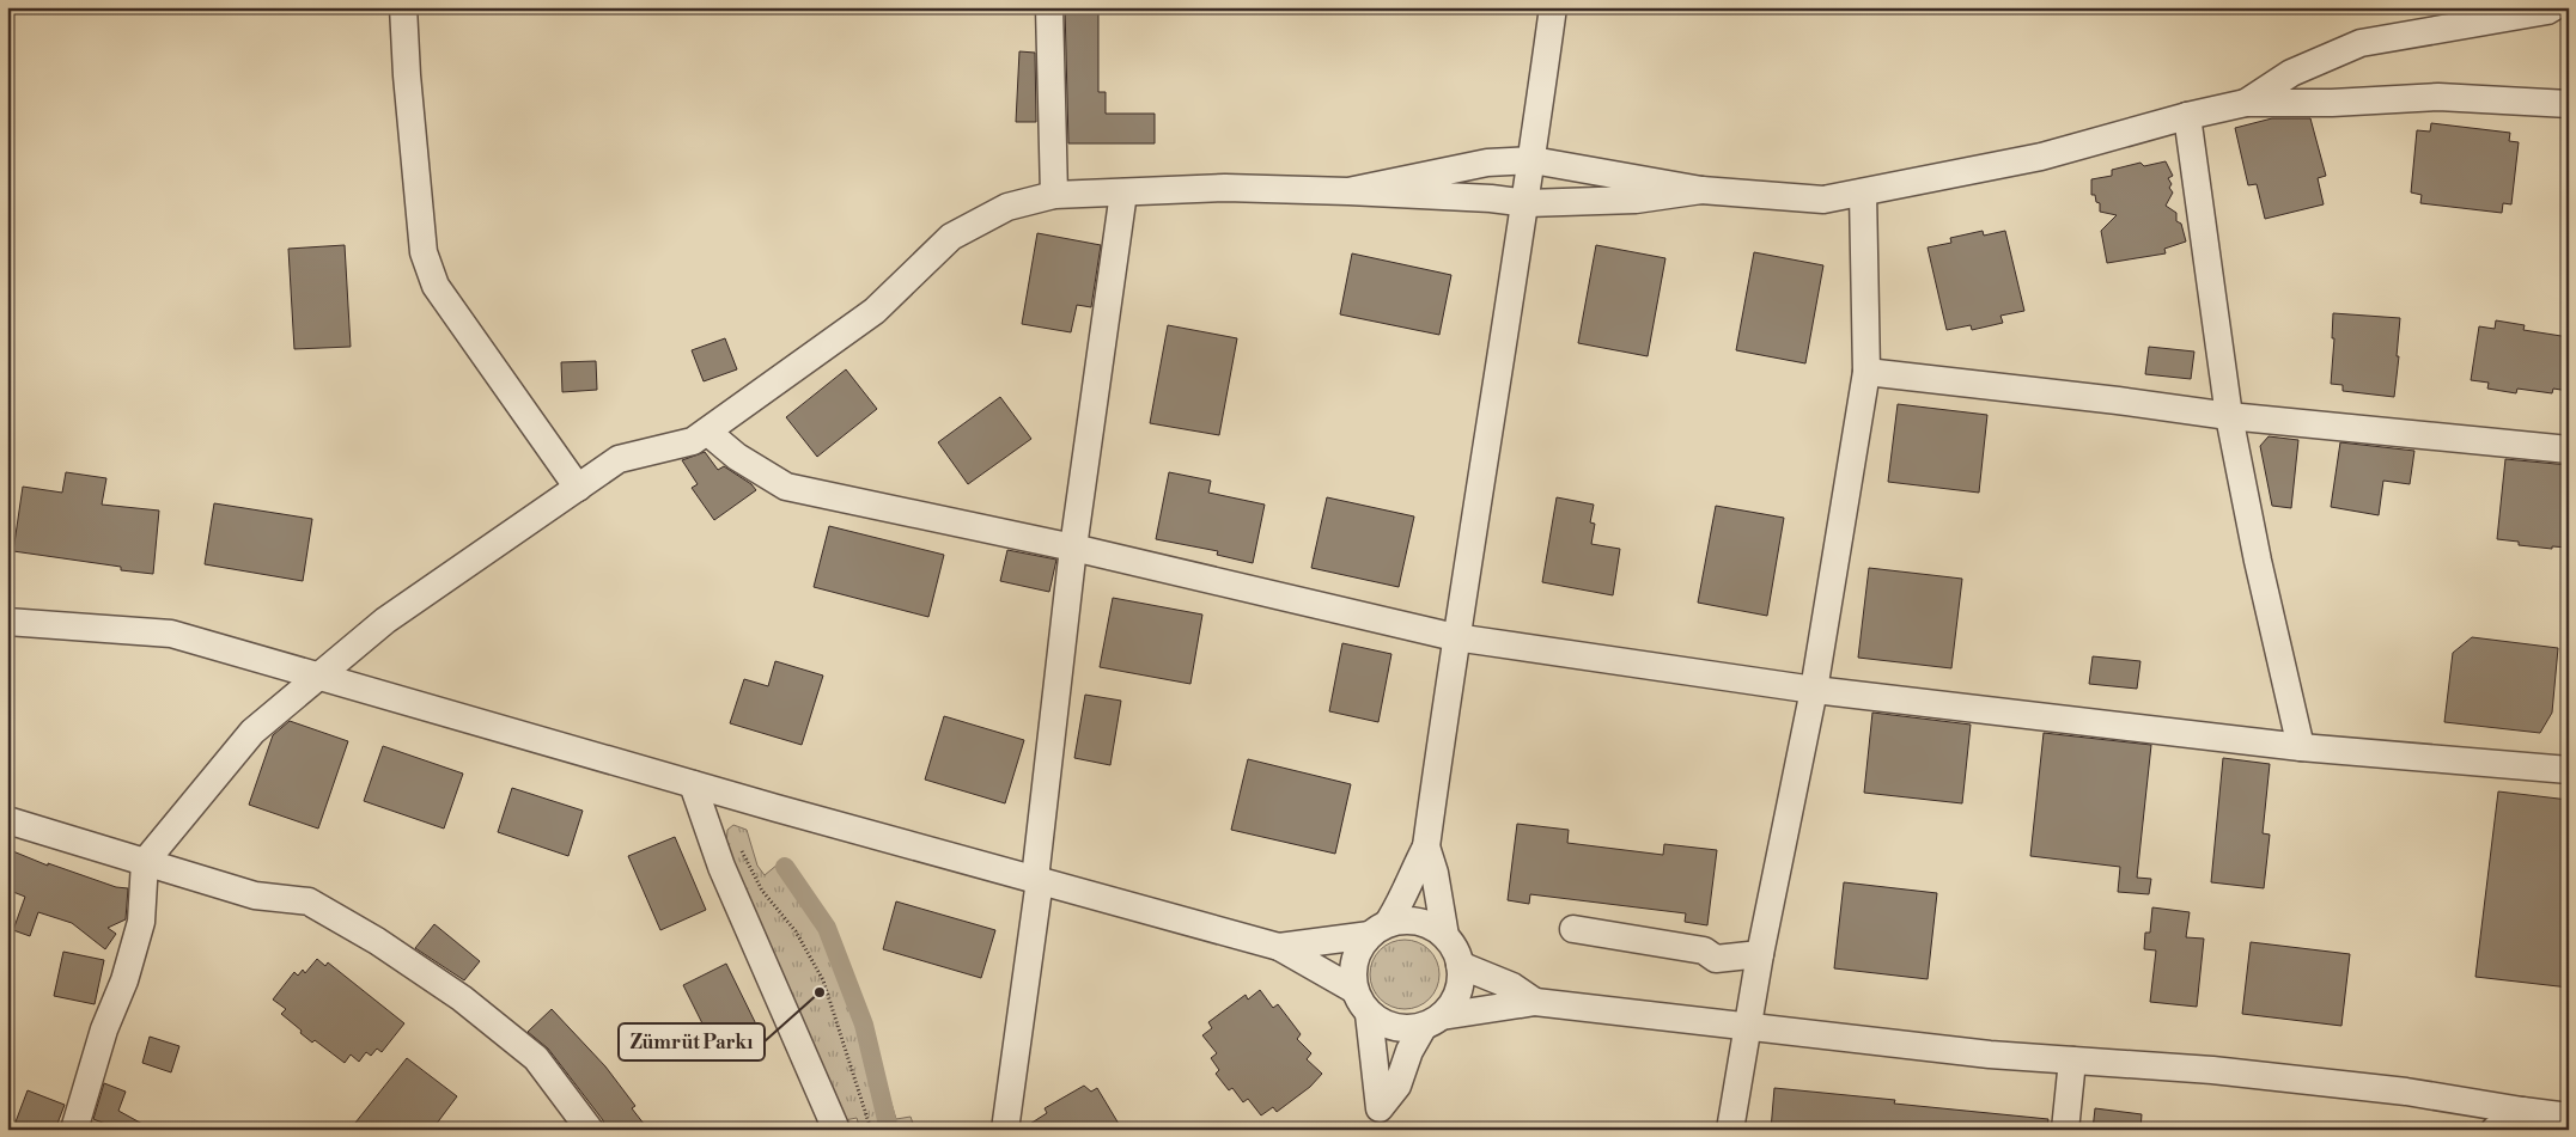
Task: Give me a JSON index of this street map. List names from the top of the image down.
{
  "places": ["Zümrüt Parkı"]
}
